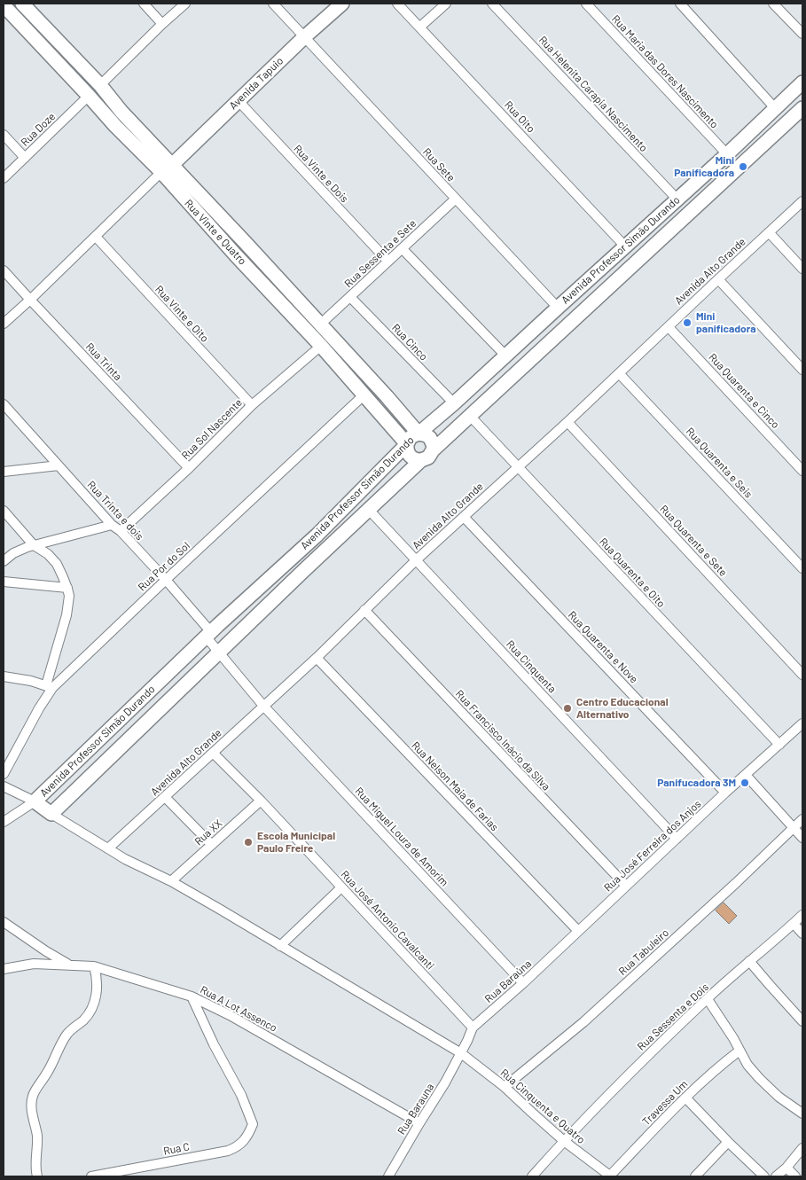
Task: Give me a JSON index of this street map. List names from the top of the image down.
{
  "streets": {
    "street": [
      "Rua Maria das Dores Nascimento",
      "Avenida Tapuio",
      "Rua Helenita Carapia Nascimento",
      "Rua Oito",
      "Rua Doze",
      "Rua Sete",
      "Rua Vinte e Dois",
      "Rua Vinte e Quatro",
      "Avenida Professor Simão Durando",
      "Rua Sessenta e Sete",
      "Avenida Alto Grande",
      "Rua Vinte e Oito",
      "Rua Cinco",
      "Rua Trinta",
      "Rua Quarenta e Cinco",
      "Rua Sol Nascente",
      "Rua Quarenta e Seis",
      "Rua Trinta e dois",
      "Rua Quarenta e Sete",
      "Rua Por do Sol",
      "Rua Quarenta e Oito",
      "Rua Quarenta e Nove",
      "Rua Cinquenta",
      "Rua Francisco Inácio da Silva",
      "Rua Nelson Maia de Farias",
      "Rua XX",
      "Rua Miguel Loura de Amorim",
      "Rua José Ferreira dos Anjos",
      "Rua José Antonio Cavalcanti",
      "Rua Tabuleiro",
      "Rua Baraúna",
      "Rua A Lot Assenco",
      "Rua Sessenta e Dois",
      "Travessa Um",
      "Rua Cinquenta e Quatro",
      "Rua Barauna",
      "Rua C"
    ]
  },
  "crossings": [
    ["Rua Maria das Dores Nascimento", "Avenida Professor Simão Durando"],
    ["Avenida Tapuio", "Rua Sete"],
    ["Avenida Tapuio", "Rua Vinte e Dois"],
    ["Avenida Tapuio", "Rua Vinte e Quatro"],
    ["Avenida Tapuio", "Rua Vinte e Oito"],
    ["Avenida Tapuio", "Rua Trinta"],
    ["Rua Helenita Carapia Nascimento", "Avenida Professor Simão Durando"],
    ["Rua Oito", "Avenida Professor Simão Durando"],
    ["Rua Doze", "Rua Vinte e Quatro"],
    ["Rua Sete", "Avenida Professor Simão Durando"],
    ["Rua Sete", "Rua Sessenta e Sete"],
    ["Rua Vinte e Dois", "Rua Sessenta e Sete"],
    ["Rua Vinte e Quatro", "Avenida Professor Simão Durando"],
    ["Rua Vinte e Quatro", "Rua Sessenta e Sete"],
    ["Rua Vinte e Quatro", "Rua Sol Nascente"],
    ["Rua Vinte e Quatro", "Rua Por do Sol"],
    ["Avenida Professor Simão Durando", "Rua Cinco"],
    ["Avenida Professor Simão Durando", "Rua Trinta e dois"],
    ["Avenida Professor Simão Durando", "Rua Quarenta e Oito"],
    ["Avenida Professor Simão Durando", "Rua Cinquenta"],
    ["Avenida Professor Simão Durando", "Rua Miguel Loura de Amorim"],
    ["Avenida Professor Simão Durando", "Rua Cinquenta e Quatro"],
    ["Rua Sessenta e Sete", "Rua Cinco"],
    ["Avenida Alto Grande", "Rua Quarenta e Cinco"],
    ["Avenida Alto Grande", "Rua Quarenta e Seis"],
    ["Avenida Alto Grande", "Rua Quarenta e Sete"],
    ["Avenida Alto Grande", "Rua Quarenta e Oito"],
    ["Avenida Alto Grande", "Rua Quarenta e Nove"],
    ["Avenida Alto Grande", "Rua Cinquenta"],
    ["Avenida Alto Grande", "Rua Francisco Inácio da Silva"],
    ["Avenida Alto Grande", "Rua Nelson Maia de Farias"],
    ["Avenida Alto Grande", "Rua Miguel Loura de Amorim"],
    ["Avenida Alto Grande", "Rua José Antonio Cavalcanti"],
    ["Avenida Alto Grande", "Rua Cinquenta e Quatro"],
    ["Rua Vinte e Oito", "Rua Sol Nascente"],
    ["Rua Trinta", "Rua Sol Nascente"],
    ["Rua Sol Nascente", "Rua Trinta e dois"],
    ["Rua Trinta e dois", "Rua Por do Sol"],
    ["Rua Trinta e dois", "Rua Miguel Loura de Amorim"],
    ["Rua Quarenta e Oito", "Rua José Ferreira dos Anjos"],
    ["Rua Quarenta e Nove", "Rua José Ferreira dos Anjos"],
    ["Rua Cinquenta", "Rua José Ferreira dos Anjos"],
    ["Rua Francisco Inácio da Silva", "Rua José Ferreira dos Anjos"],
    ["Rua Nelson Maia de Farias", "Rua José Ferreira dos Anjos"],
    ["Rua Nelson Maia de Farias", "Rua Baraúna"],
    ["Rua XX", "Rua José Antonio Cavalcanti"],
    ["Rua XX", "Rua Cinquenta e Quatro"],
    ["Rua Miguel Loura de Amorim", "Rua Baraúna"],
    ["Rua José Ferreira dos Anjos", "Rua Baraúna"],
    ["Rua José Antonio Cavalcanti", "Rua Baraúna"],
    ["Rua Tabuleiro", "Rua Cinquenta e Quatro"],
    ["Rua Baraúna", "Rua Cinquenta e Quatro"],
    ["Rua Baraúna", "Rua Barauna"],
    ["Rua A Lot Assenco", "Rua Barauna"],
    ["Rua A Lot Assenco", "Rua C"],
    ["Rua Sessenta e Dois", "Rua Cinquenta e Quatro"],
    ["Travessa Um", "Rua Cinquenta e Quatro"],
    ["Rua Cinquenta e Quatro", "Rua Barauna"]
  ],
  "places": [
    "Mini Panificadora",
    "Mini panificadora",
    "Centro Educacional Alternativo",
    "Panifucadora 3M",
    "Escola Municipal Paulo Freire"
  ]
}
